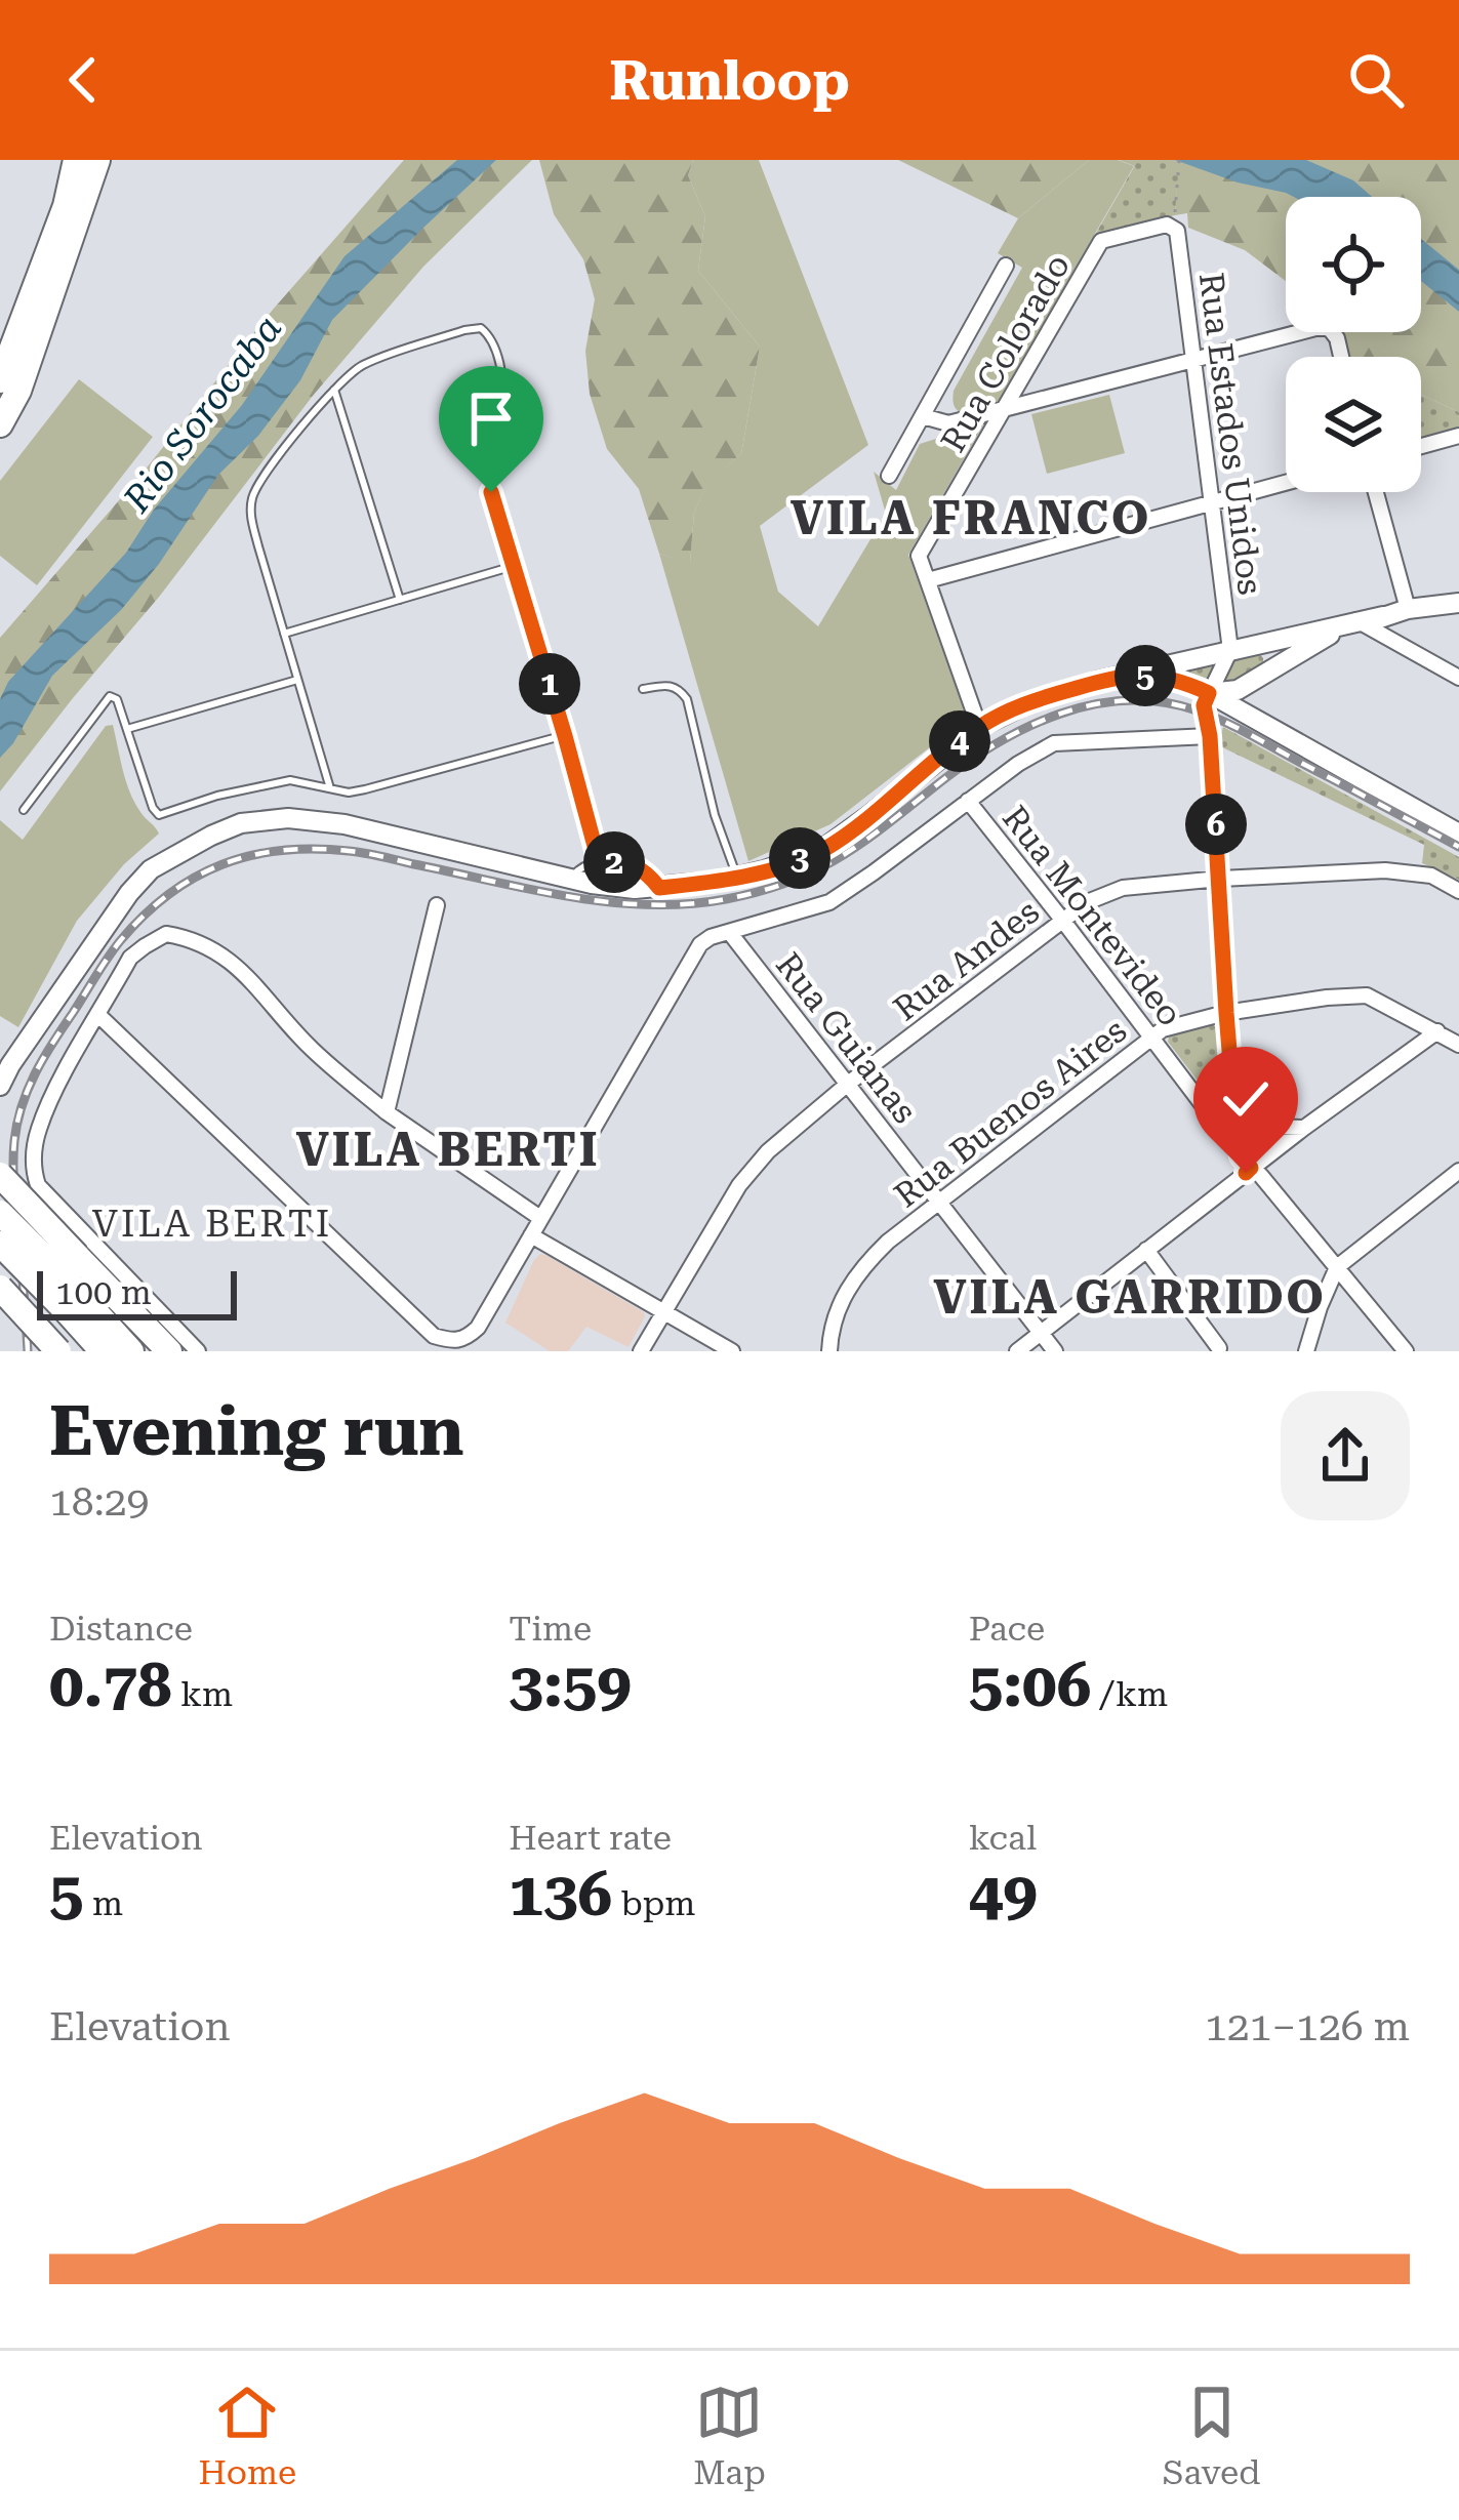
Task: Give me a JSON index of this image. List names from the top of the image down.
{
  "streets": {
    "street": [
      "Rua Colorado",
      "Rua Estados Unidos",
      "Rua Montevideo",
      "Rua Andes",
      "Rua Guianas",
      "Rua Buenos Aires"
    ]
  },
  "crossings": [
    ["Rua Colorado", "Rua Estados Unidos"],
    ["Rua Montevideo", "Rua Andes"],
    ["Rua Montevideo", "Rua Buenos Aires"],
    ["Rua Andes", "Rua Guianas"],
    ["Rua Guianas", "Rua Buenos Aires"]
  ],
  "districts": [
    "VILA FRANCO",
    "VILA BERTI",
    "VILA BERTI",
    "VILA GARRIDO"
  ],
  "water": ["Rio Sorocaba"],
  "scale_bar": "100 m",
  "page": {
    "header": "Runloop",
    "pins": [
      "5",
      "1",
      "4",
      "6",
      "3",
      "2"
    ],
    "scale": "100 m",
    "heading": ["Evening run", "18:29"],
    "stats": [
      ["Distance", "0.78 km"],
      ["Time", "3:59"],
      ["Pace", "5:06 /km"],
      ["Elevation", "5 m"],
      ["Heart rate", "136 bpm"],
      ["kcal", "49"]
    ],
    "chart": ["Elevation", "121–126 m"],
    "tabs": ["Home", "Map", "Saved"]
  }
}
